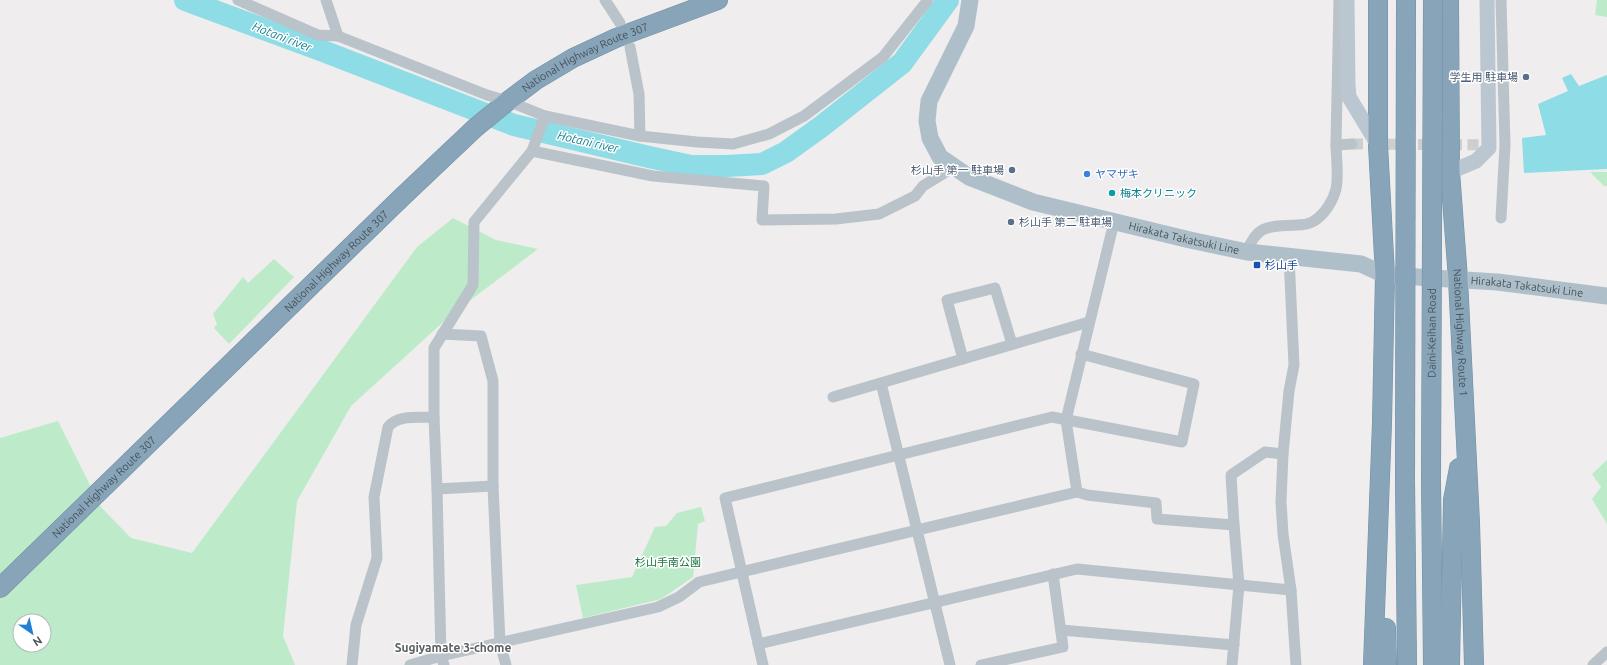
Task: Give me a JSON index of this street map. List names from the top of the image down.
{
  "streets": {
    "highway": ["National Highway Route 307", "Daini-Keihan Road", "National Highway Route 1"],
    "main road": ["Hirakata Takatsuki Line"]
  },
  "crossings": [
    ["Hirakata Takatsuki Line", "National Highway Route 1"]
  ],
  "districts": ["Sugiyamate 3-chome"],
  "water": ["Hotani river"],
  "parks": ["杉山手南公園"],
  "places": {
    "other": [
      "学生用 駐車場",
      "杉山手 第一 駐車場",
      "ヤマザキ",
      "梅本クリニック",
      "杉山手 第二 駐車場"
    ],
    "transit": ["杉山手"]
  },
  "north": "bottom right"
}
